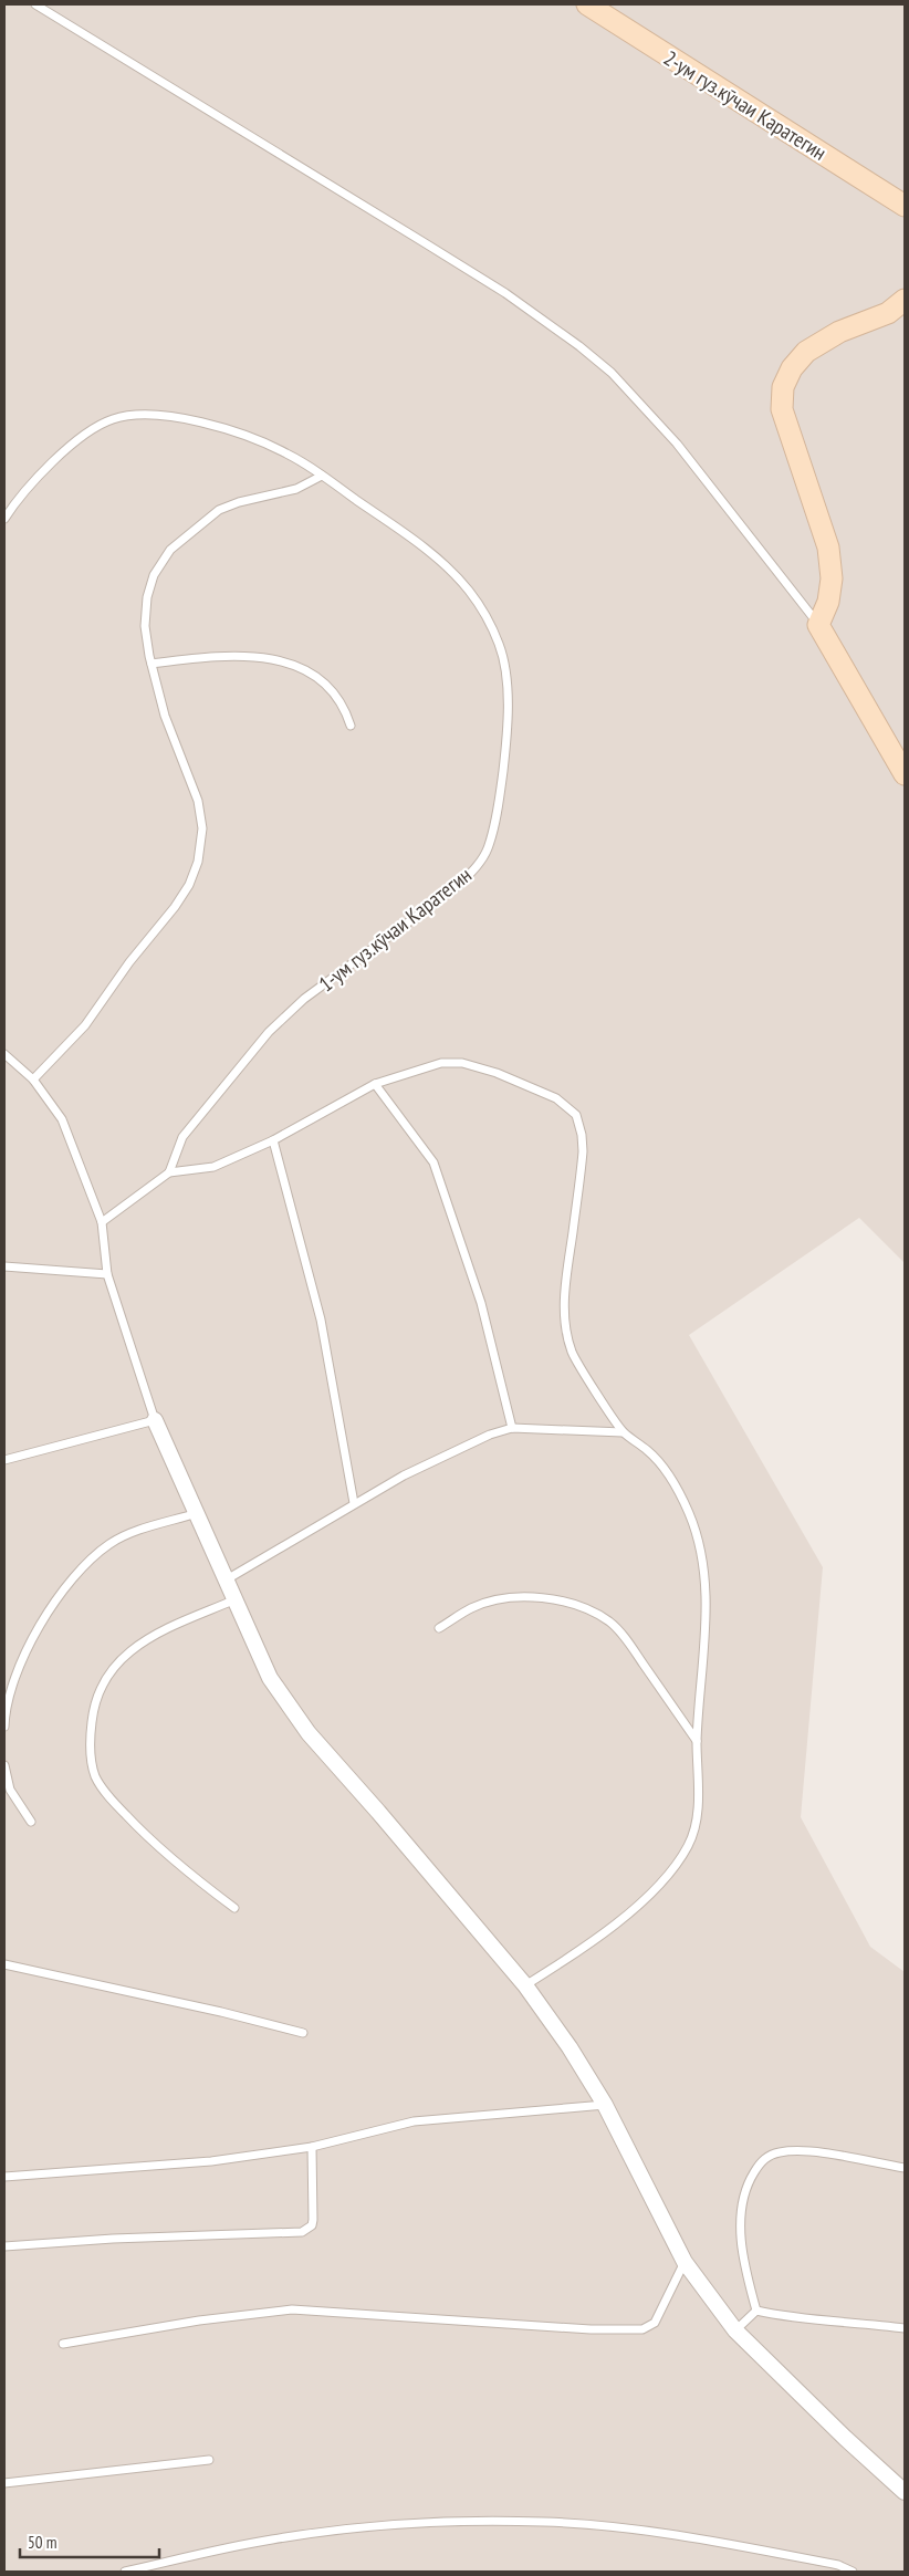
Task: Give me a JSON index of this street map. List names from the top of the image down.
{
  "streets": {
    "street": ["2-ум гуз.кӯчаи Каратегин"],
    "lane": ["1-ум гуз.кӯчаи Каратегин"]
  },
  "scale_bar": "50 m"
}
